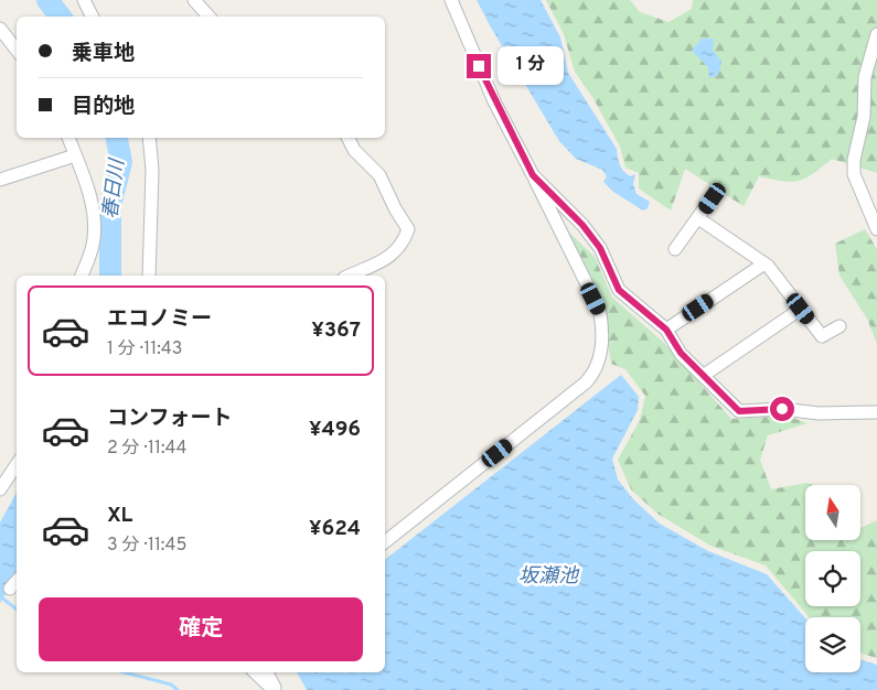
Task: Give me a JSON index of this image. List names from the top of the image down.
{
  "water": ["春日川", "坂瀬池"],
  "north": "top",
  "page": {
    "banner": ["乗車地", "目的地"],
    "bubble": "1 分",
    "list": [
      {
        "name": "エコノミー",
        "note": "1 分 · 11:43",
        "value": "¥367"
      },
      {
        "name": "コンフォート",
        "note": "2 分 · 11:44",
        "value": "¥496"
      },
      {
        "name": "XL",
        "note": "3 分 · 11:45",
        "value": "¥624"
      }
    ],
    "buttons": "確定"
  }
}
